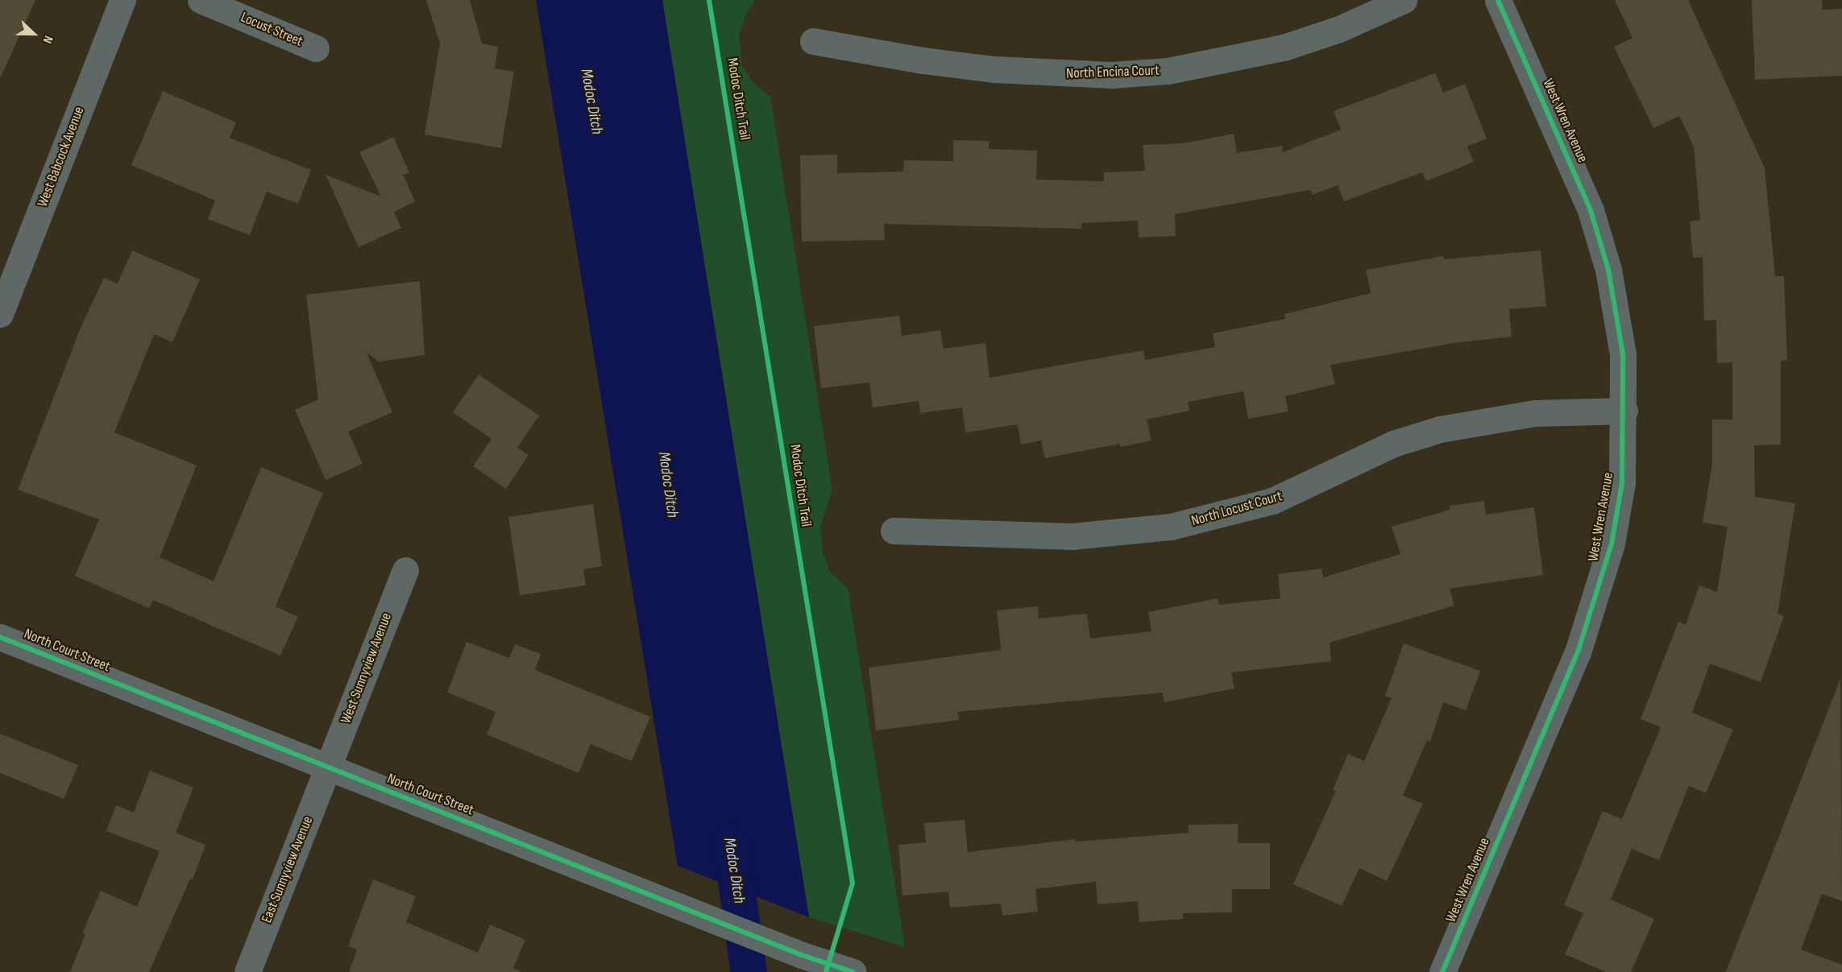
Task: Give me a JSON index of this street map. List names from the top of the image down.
{
  "streets": {
    "street": [
      "Locust Street",
      "North Encina Court",
      "West Wren Avenue",
      "West Babcock Avenue",
      "North Locust Court",
      "North Court Street",
      "West Sunnyview Avenue",
      "East Sunnyview Avenue"
    ],
    "cycle path": ["Modoc Ditch Trail"]
  },
  "crossings": [
    ["West Wren Avenue", "North Locust Court"],
    ["North Court Street", "West Sunnyview Avenue"],
    ["North Court Street", "East Sunnyview Avenue"],
    ["West Sunnyview Avenue", "East Sunnyview Avenue"]
  ],
  "water": ["Modoc Ditch"],
  "north": "right"
}
